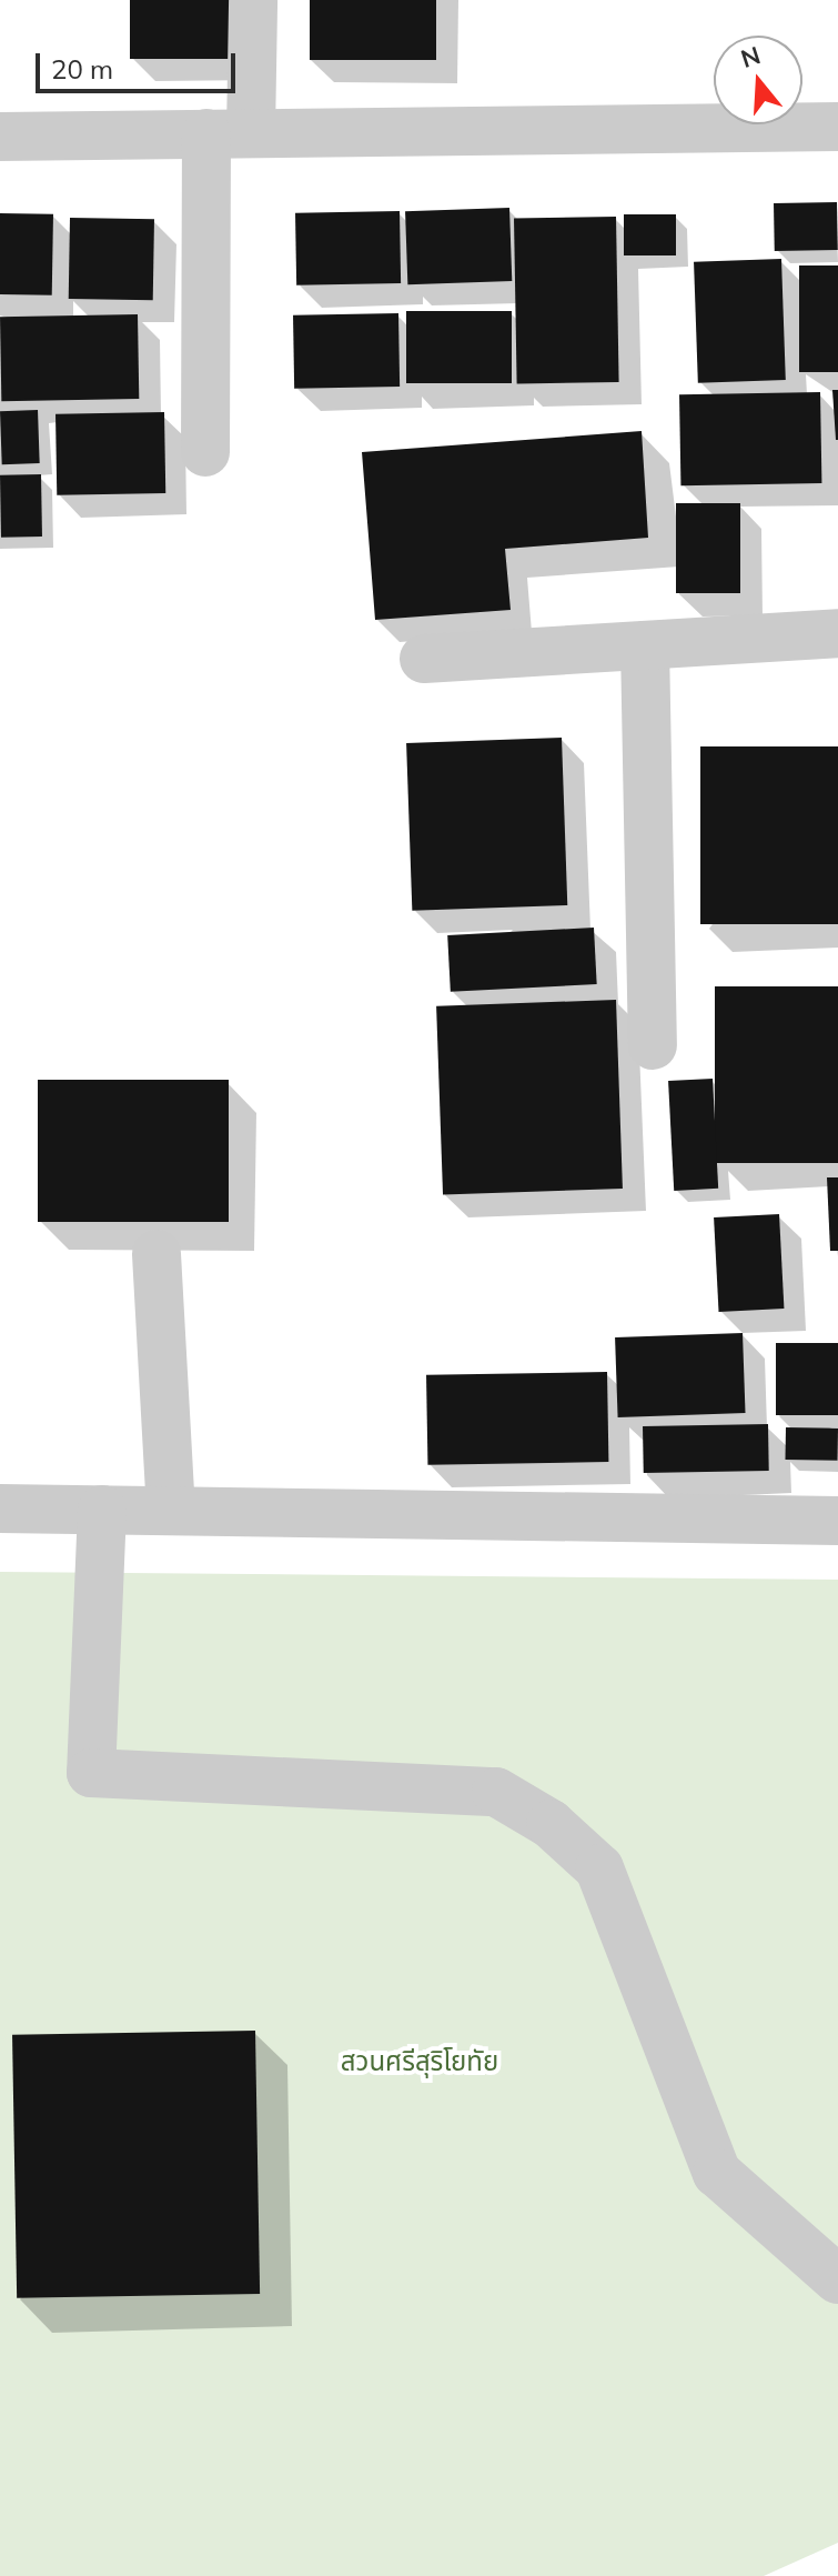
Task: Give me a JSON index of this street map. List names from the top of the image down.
{
  "parks": ["สวนศรีสุริโยทัย"],
  "scale_bar": "20 m",
  "north": "top"
}
